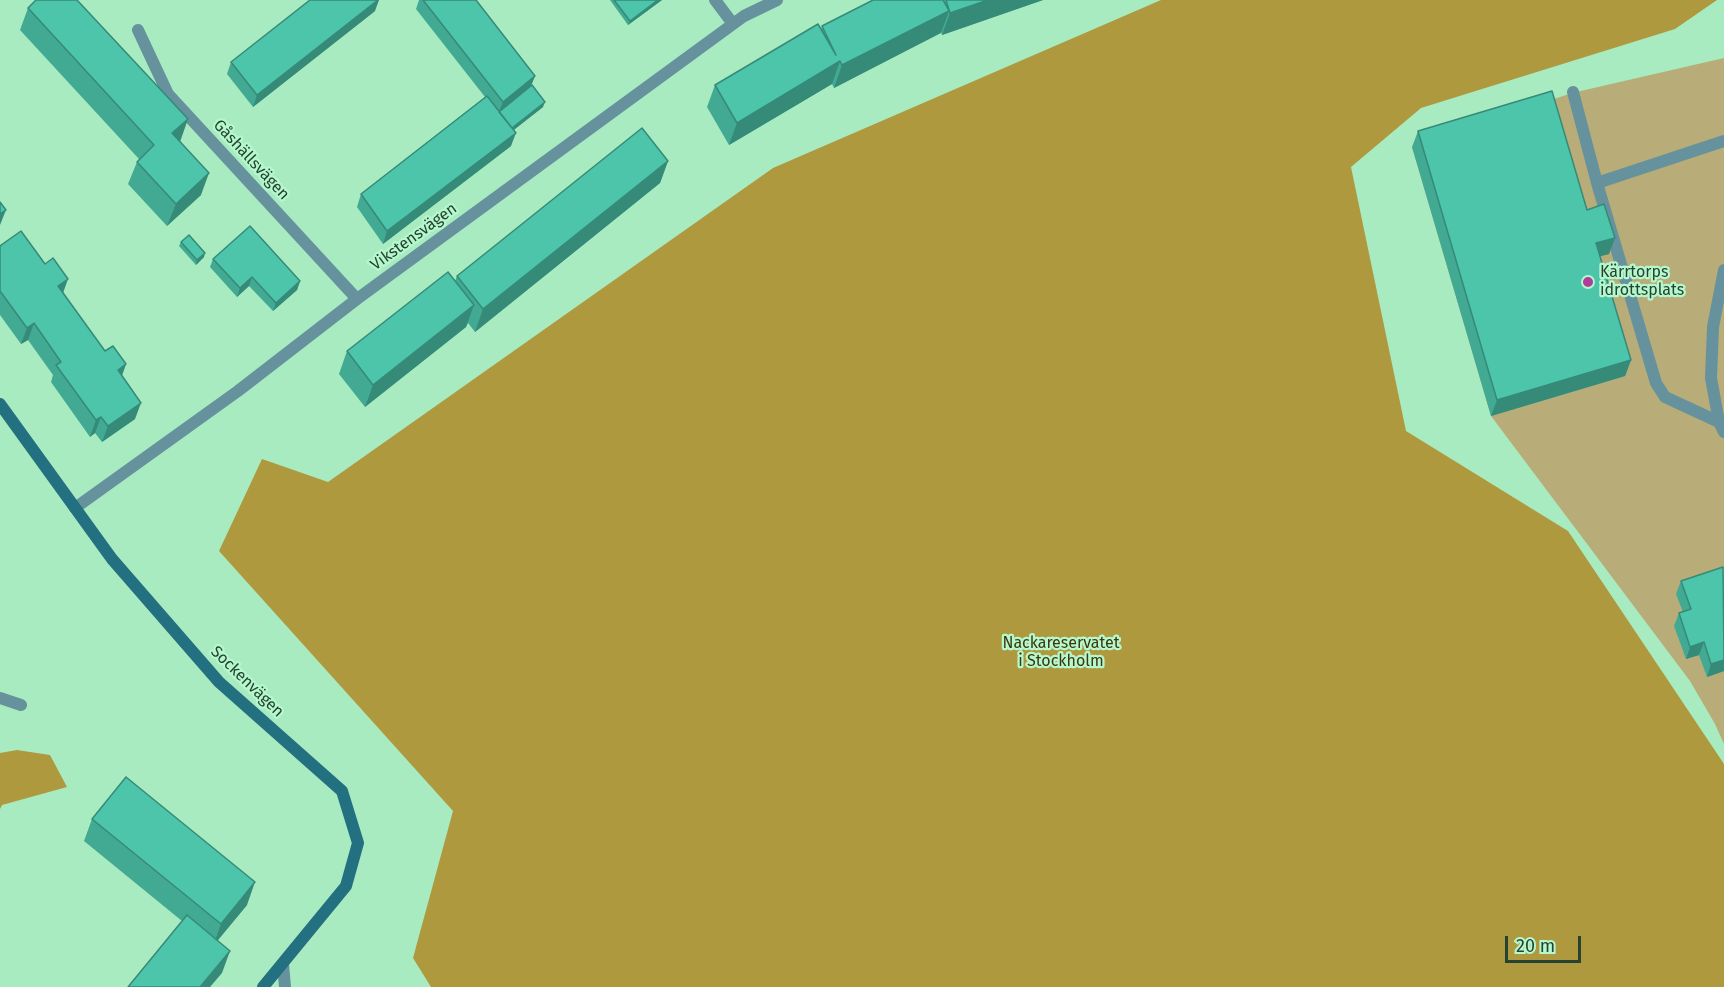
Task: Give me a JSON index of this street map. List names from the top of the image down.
{
  "streets": {
    "street": ["Gåshällsvägen", "Vikstensvägen", "Sockenvägen"]
  },
  "crossings": [
    ["Gåshällsvägen", "Vikstensvägen"],
    ["Vikstensvägen", "Sockenvägen"]
  ],
  "parks": ["Nackareservatet i Stockholm"],
  "places": ["Kärrtorps idrottsplats"],
  "scale_bar": "20 m"
}
